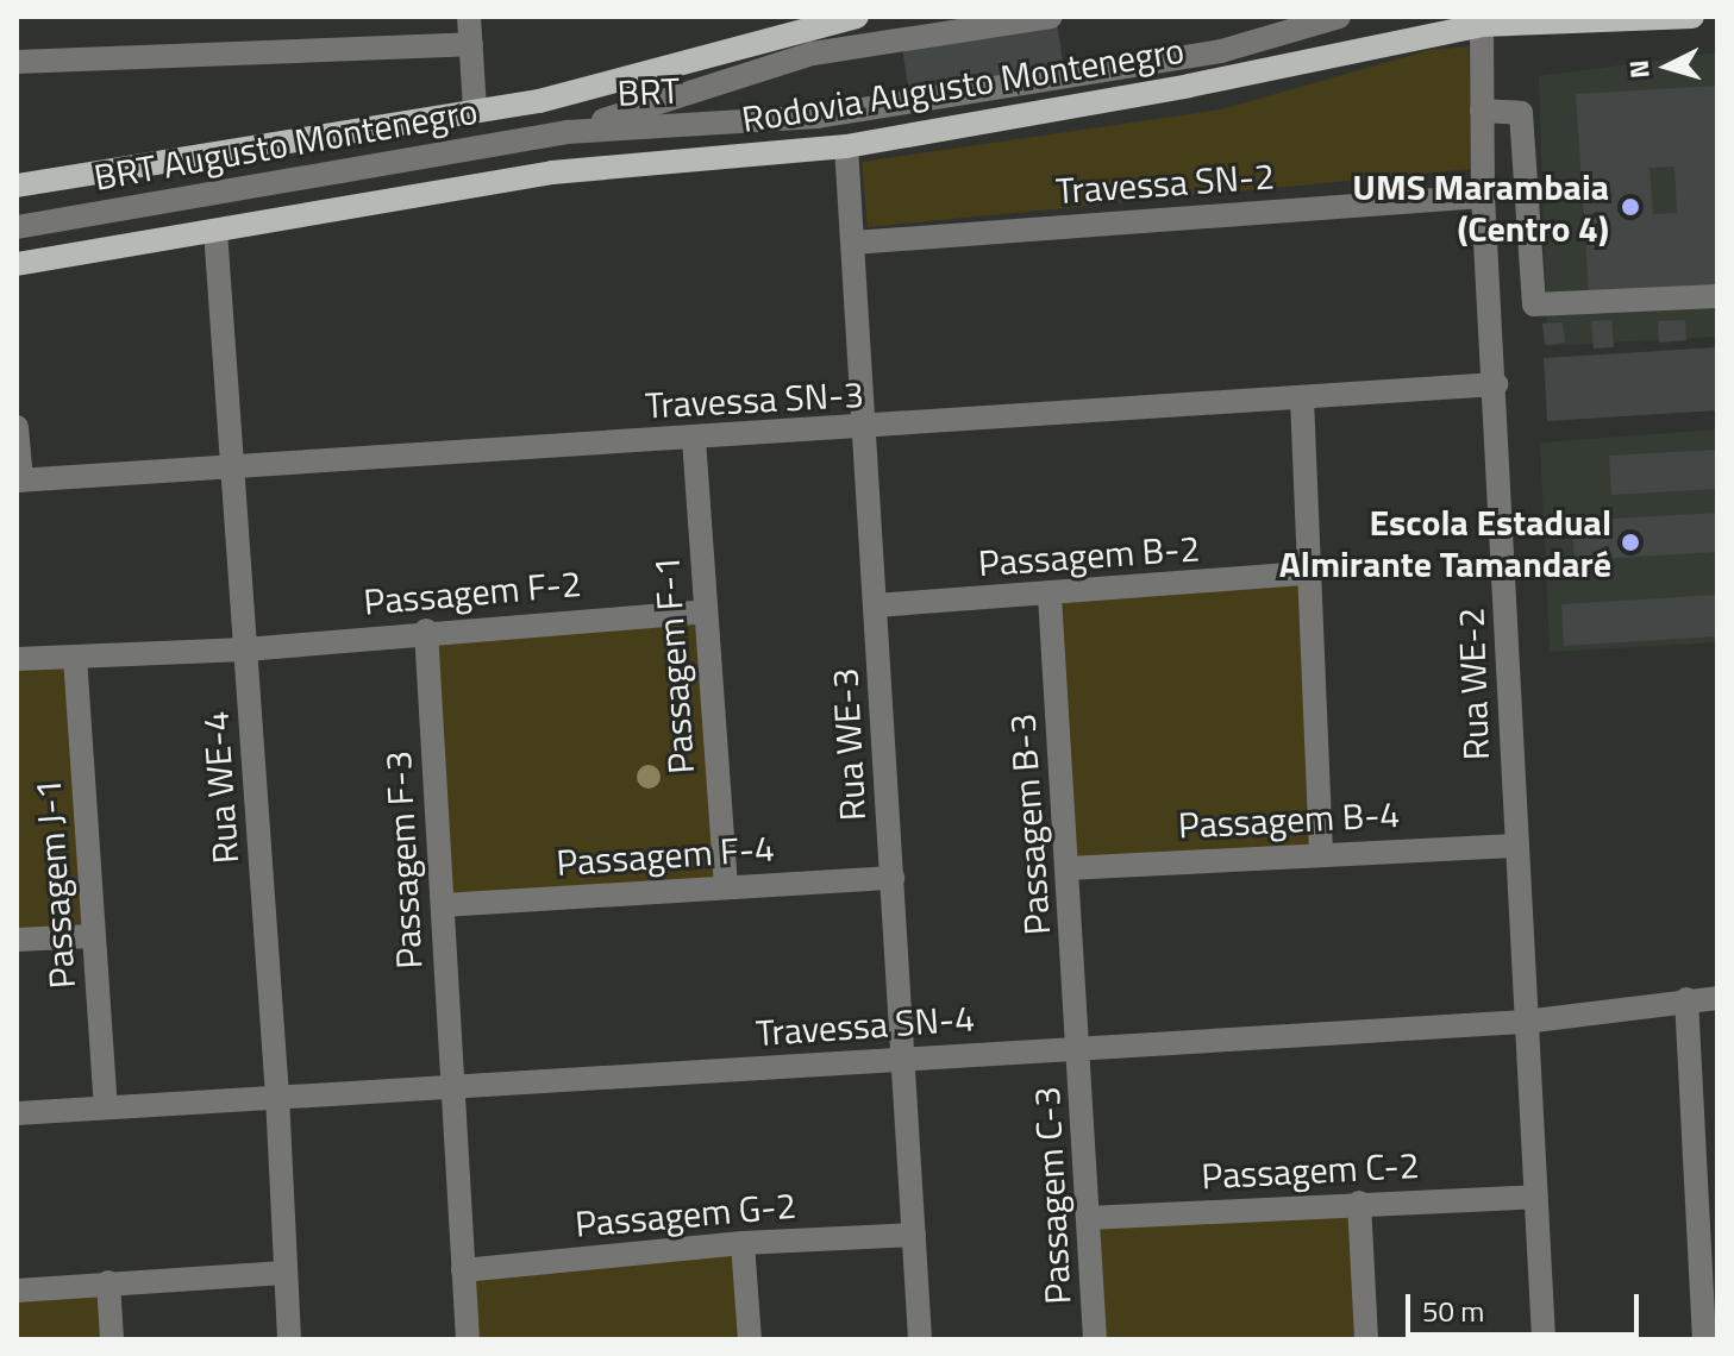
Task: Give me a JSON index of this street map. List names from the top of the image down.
{
  "streets": {
    "main road": ["Rodovia Augusto Montenegro"],
    "street": [
      "BRT",
      "BRT Augusto Montenegro",
      "Travessa SN-2",
      "Travessa SN-3",
      "Passagem B-2",
      "Passagem F-2",
      "Passagem F-1",
      "Rua WE-2",
      "Rua WE-3",
      "Rua WE-4",
      "Passagem B-4",
      "Passagem B-3",
      "Passagem F-4",
      "Passagem F-3",
      "Passagem J-1",
      "Travessa SN-4",
      "Passagem C-2",
      "Passagem C-3",
      "Passagem G-2"
    ]
  },
  "crossings": [
    ["Rodovia Augusto Montenegro", "Rua WE-2"],
    ["Rodovia Augusto Montenegro", "Rua WE-3"],
    ["Rodovia Augusto Montenegro", "Rua WE-4"],
    ["BRT", "BRT Augusto Montenegro"],
    ["Travessa SN-2", "Rua WE-2"],
    ["Travessa SN-2", "Rua WE-3"],
    ["Travessa SN-3", "Passagem F-1"],
    ["Travessa SN-3", "Rua WE-2"],
    ["Travessa SN-3", "Rua WE-3"],
    ["Travessa SN-3", "Rua WE-4"],
    ["Passagem B-2", "Rua WE-3"],
    ["Passagem B-2", "Passagem B-3"],
    ["Passagem F-2", "Passagem F-1"],
    ["Passagem F-2", "Rua WE-4"],
    ["Passagem F-2", "Passagem F-3"],
    ["Passagem F-2", "Passagem J-1"],
    ["Passagem F-1", "Passagem F-4"],
    ["Rua WE-2", "Passagem B-4"],
    ["Rua WE-2", "Travessa SN-4"],
    ["Rua WE-2", "Passagem C-2"],
    ["Rua WE-3", "Passagem F-4"],
    ["Rua WE-3", "Travessa SN-4"],
    ["Rua WE-3", "Passagem G-2"],
    ["Rua WE-4", "Travessa SN-4"],
    ["Passagem B-4", "Passagem B-3"],
    ["Passagem B-3", "Travessa SN-4"],
    ["Passagem B-3", "Passagem C-3"],
    ["Passagem F-4", "Passagem F-3"],
    ["Passagem F-3", "Travessa SN-4"],
    ["Passagem F-3", "Passagem G-2"],
    ["Passagem J-1", "Travessa SN-4"],
    ["Travessa SN-4", "Passagem C-3"],
    ["Passagem C-2", "Passagem C-3"]
  ],
  "places": ["UMS Marambaia (Centro 4)", "Escola Estadual Almirante Tamandaré"],
  "scale_bar": "50 m",
  "north": "left"
}
